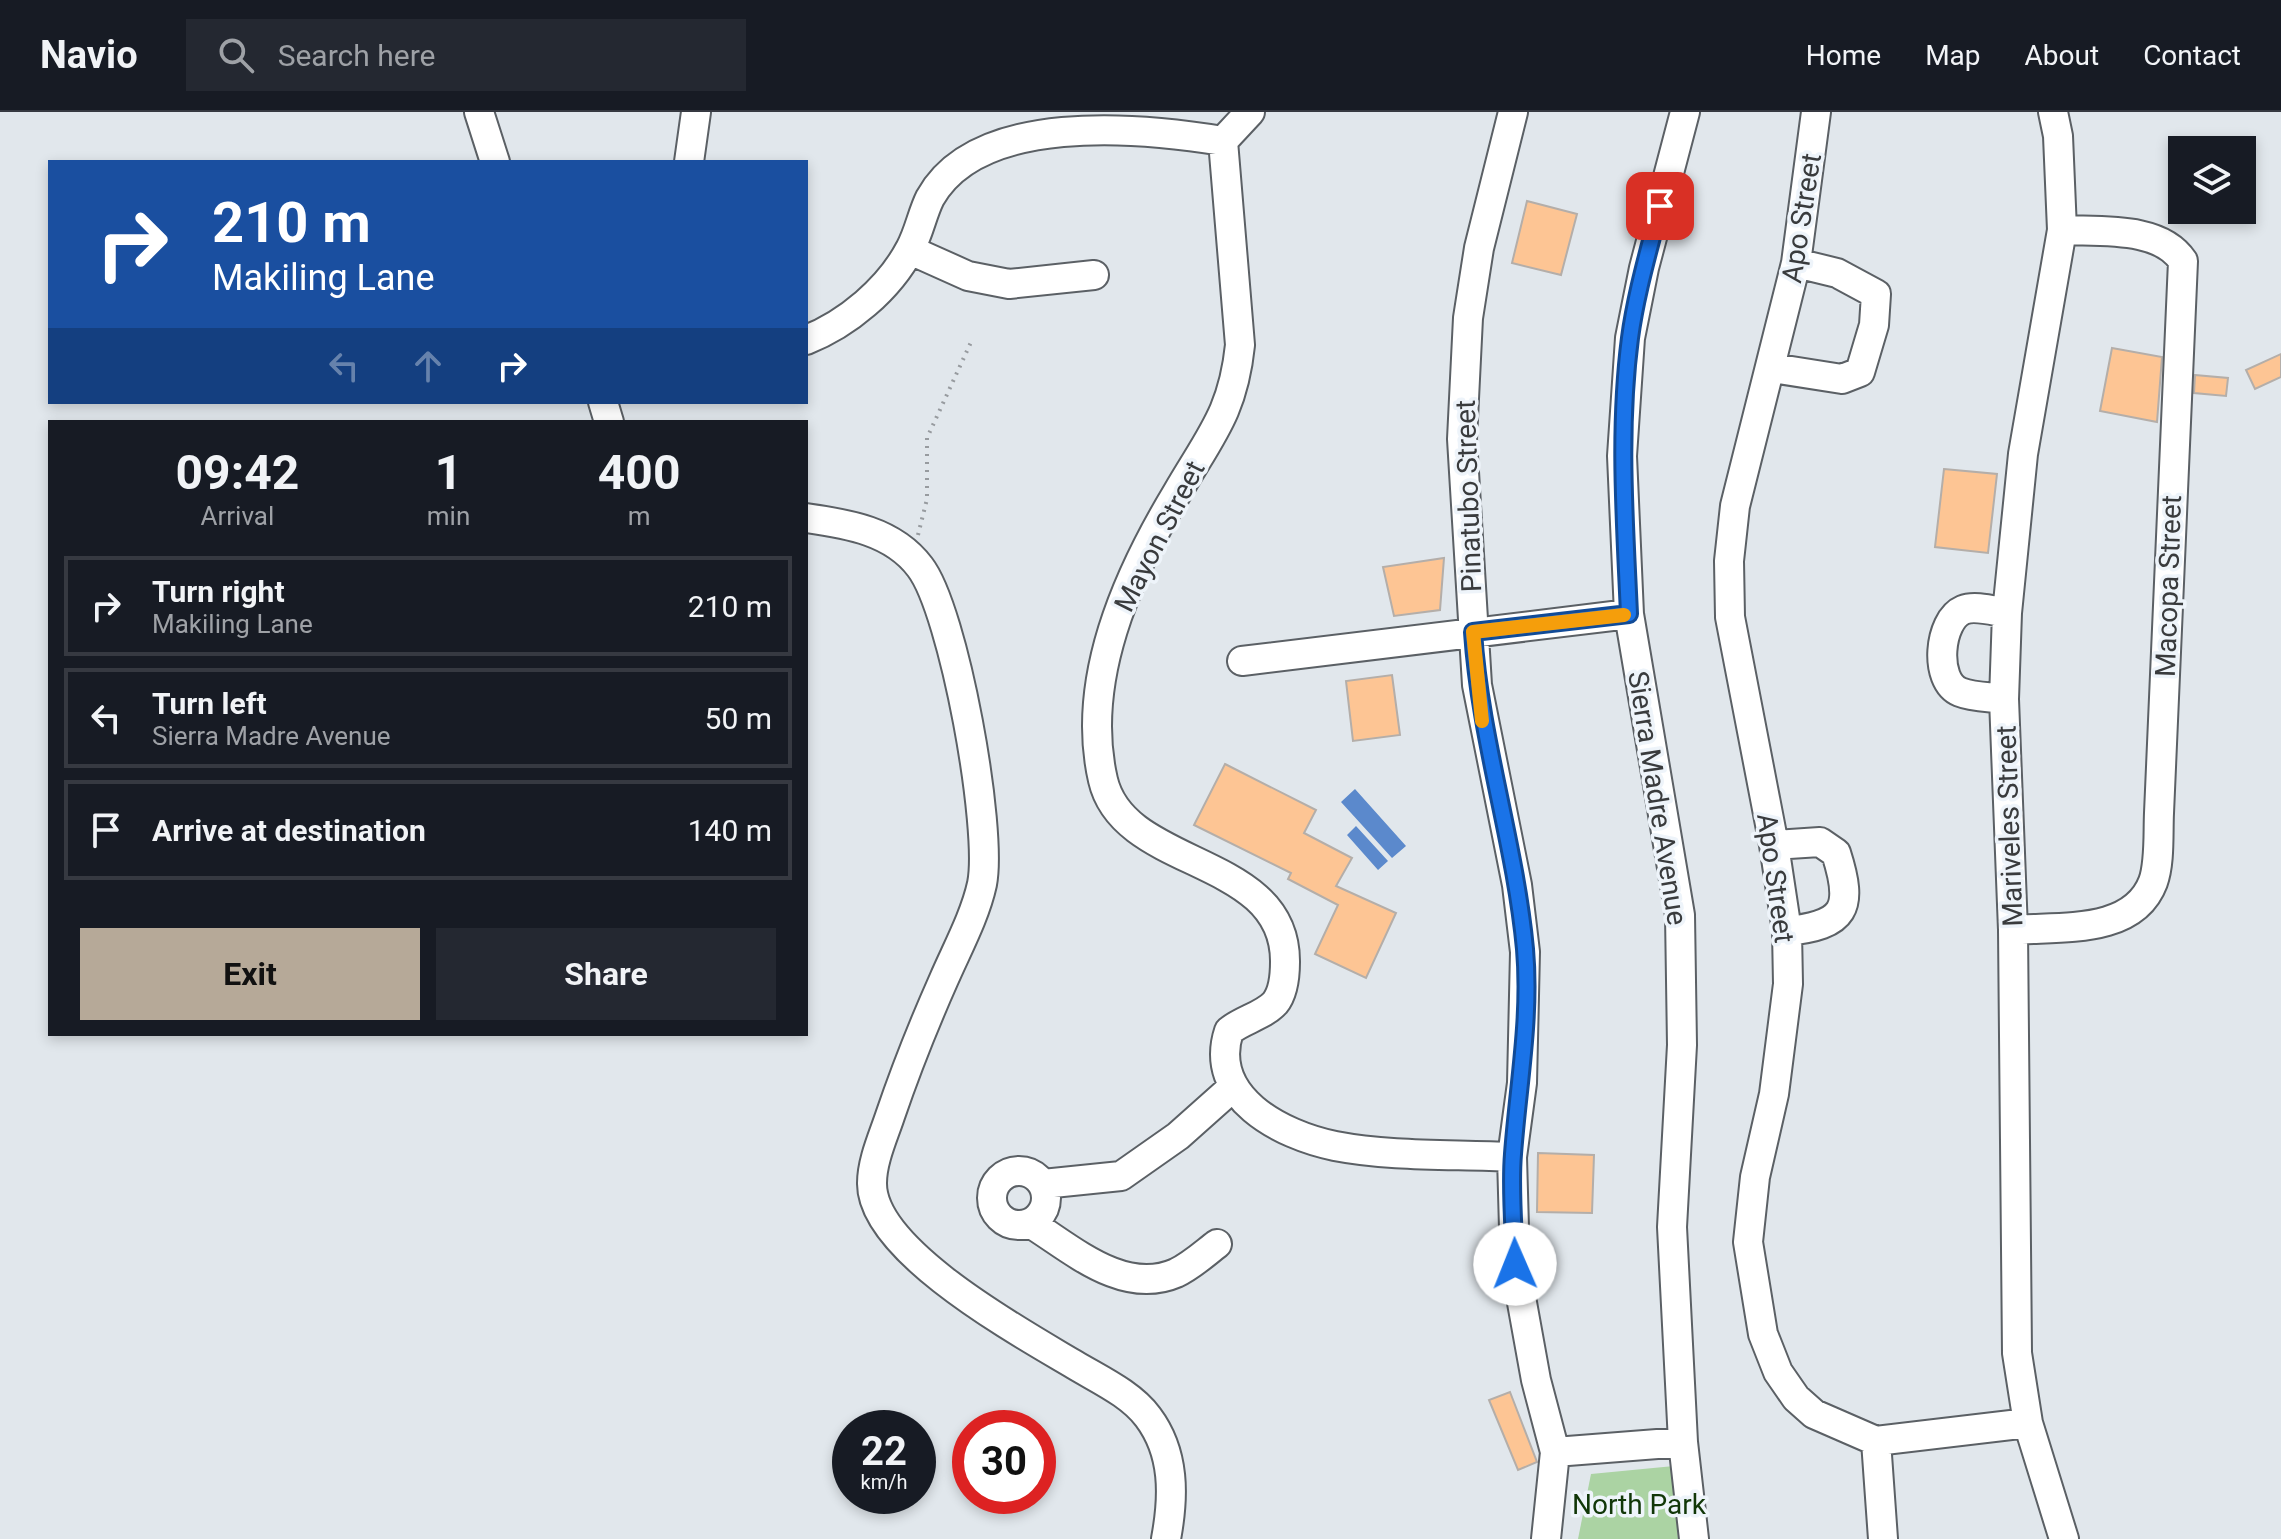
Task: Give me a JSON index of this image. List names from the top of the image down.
{
  "streets": {
    "street": [
      "Apo Street",
      "Pinatubo Street",
      "Mayon Street",
      "Macopa Street",
      "Sierra Madre Avenue",
      "Mariveles Street"
    ]
  },
  "crossings": [
    ["Apo Street", "Mariveles Street"],
    ["Macopa Street", "Mariveles Street"]
  ],
  "parks": ["North Park"],
  "page": {
    "header": "Navio",
    "search": "Search here",
    "nav": [
      "Home",
      "Map",
      "About",
      "Contact"
    ],
    "turn": ["210 m", "Makiling Lane"],
    "eta": [
      "09:42",
      "Arrival",
      "1",
      "min",
      "400",
      "m"
    ],
    "list": [
      {
        "name": "Turn right",
        "note": "Makiling Lane",
        "value": "210 m"
      },
      {
        "name": "Turn left",
        "note": "Sierra Madre Avenue",
        "value": "50 m"
      },
      {
        "name": "Arrive at destination",
        "value": "140 m"
      }
    ],
    "buttons": ["Exit", "Share"],
    "speed": "22 km/h",
    "limit": "30"
  }
}
